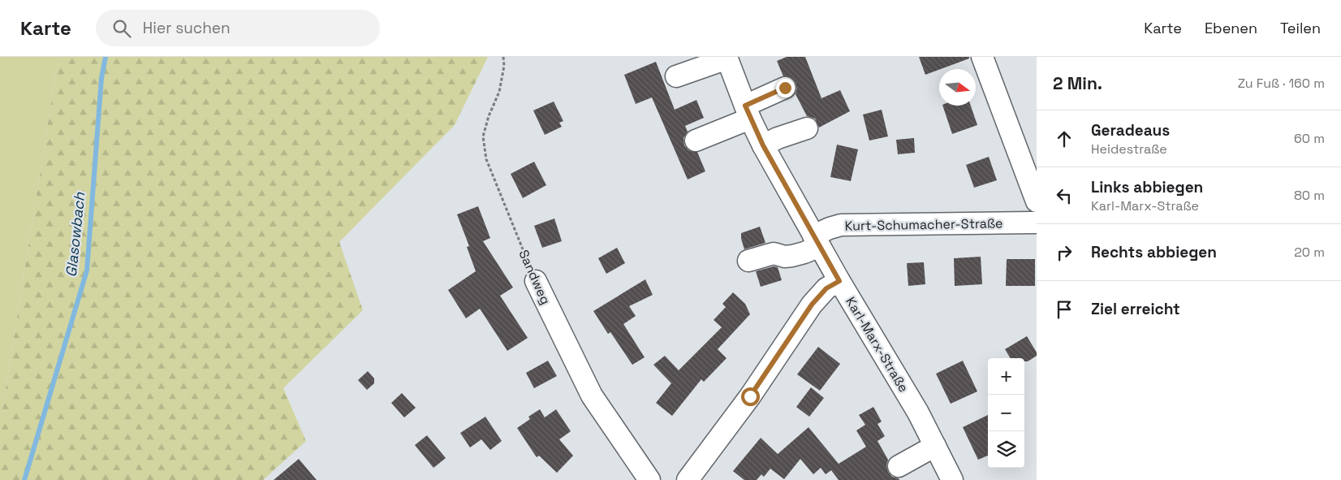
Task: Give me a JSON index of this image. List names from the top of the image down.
{
  "streets": {
    "street": ["Kurt-Schumacher-Straße", "Sandweg", "Karl-Marx-Straße"]
  },
  "crossings": [
    ["Kurt-Schumacher-Straße", "Karl-Marx-Straße"]
  ],
  "water": ["Glasowbach"],
  "north": "right",
  "page": {
    "header": "Karte",
    "search": "Hier suchen",
    "nav": ["Karte", "Ebenen", "Teilen"],
    "heading": ["2 Min.", "Zu Fuß · 160 m"],
    "list": [
      ["Geradeaus", "Heidestraße", "60 m"],
      ["Links abbiegen", "Karl-Marx-Straße", "80 m"],
      ["Rechts abbiegen", "20 m"],
      "Ziel erreicht"
    ],
    "map_buttons": ["+", "−"]
  }
}
